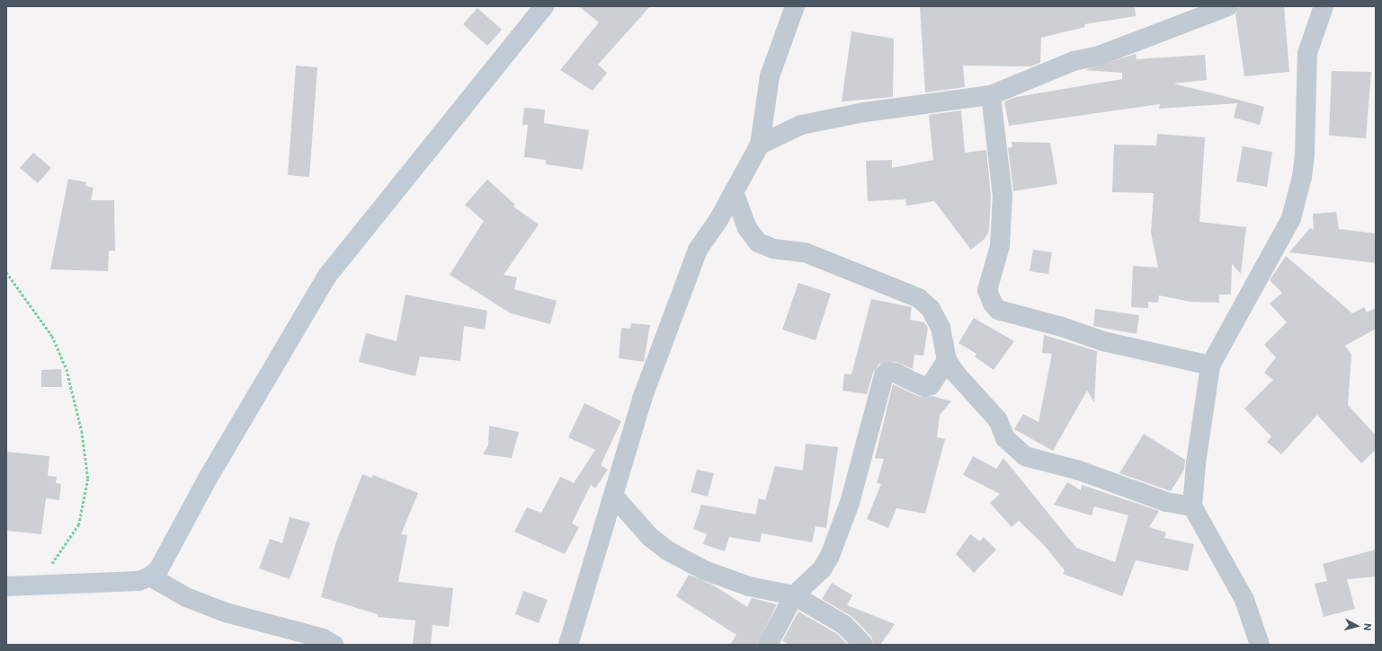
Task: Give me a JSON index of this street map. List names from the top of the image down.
{
  "north": "right"
}
